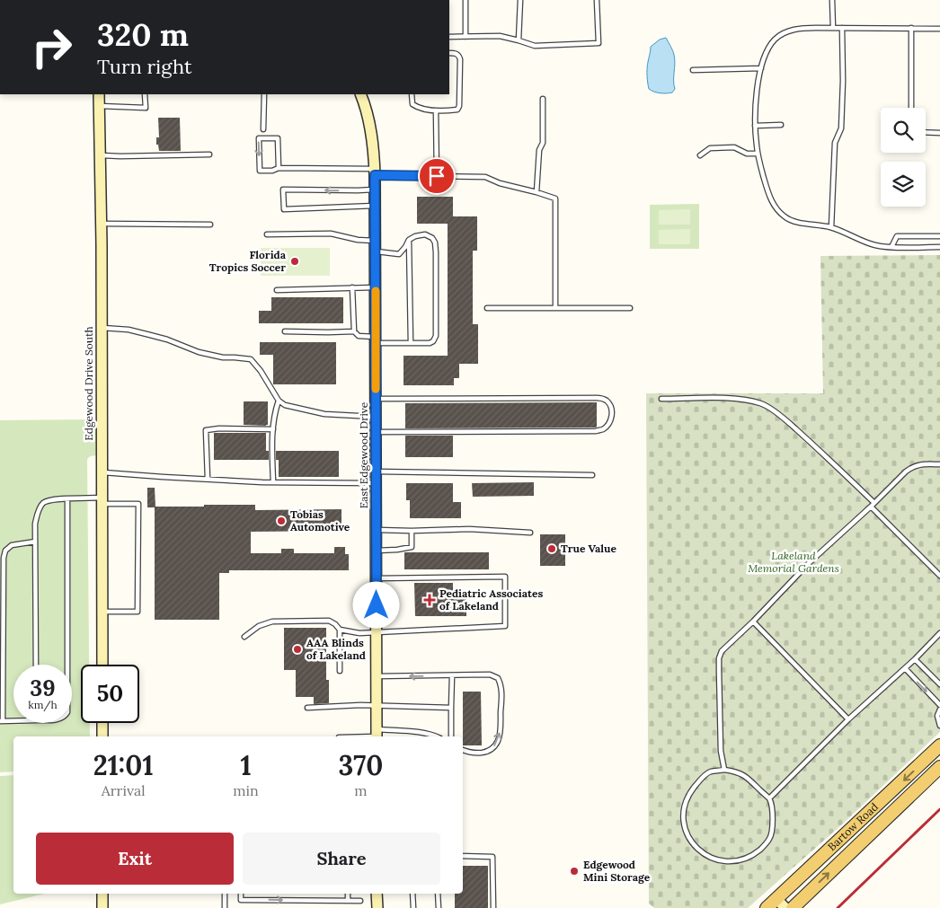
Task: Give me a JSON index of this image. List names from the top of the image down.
{
  "streets": {
    "main road": ["Edgewood Drive South", "East Edgewood Drive", "Bartow Road"]
  },
  "parks": ["Lakeland Memorial Gardens"],
  "places": {
    "other": [
      "Florida Tropics Soccer",
      "Tobias Automotive",
      "True Value",
      "AAA Blinds of Lakeland",
      "Edgewood Mini Storage"
    ],
    "health": ["Pediatric Associates of Lakeland"]
  },
  "page": {
    "turn": ["320 m", "Turn right"],
    "speed": "39 km/h",
    "limit": "50",
    "eta": [
      "21:01",
      "Arrival",
      "1",
      "min",
      "370",
      "m"
    ],
    "buttons": ["Exit", "Share"]
  }
}
